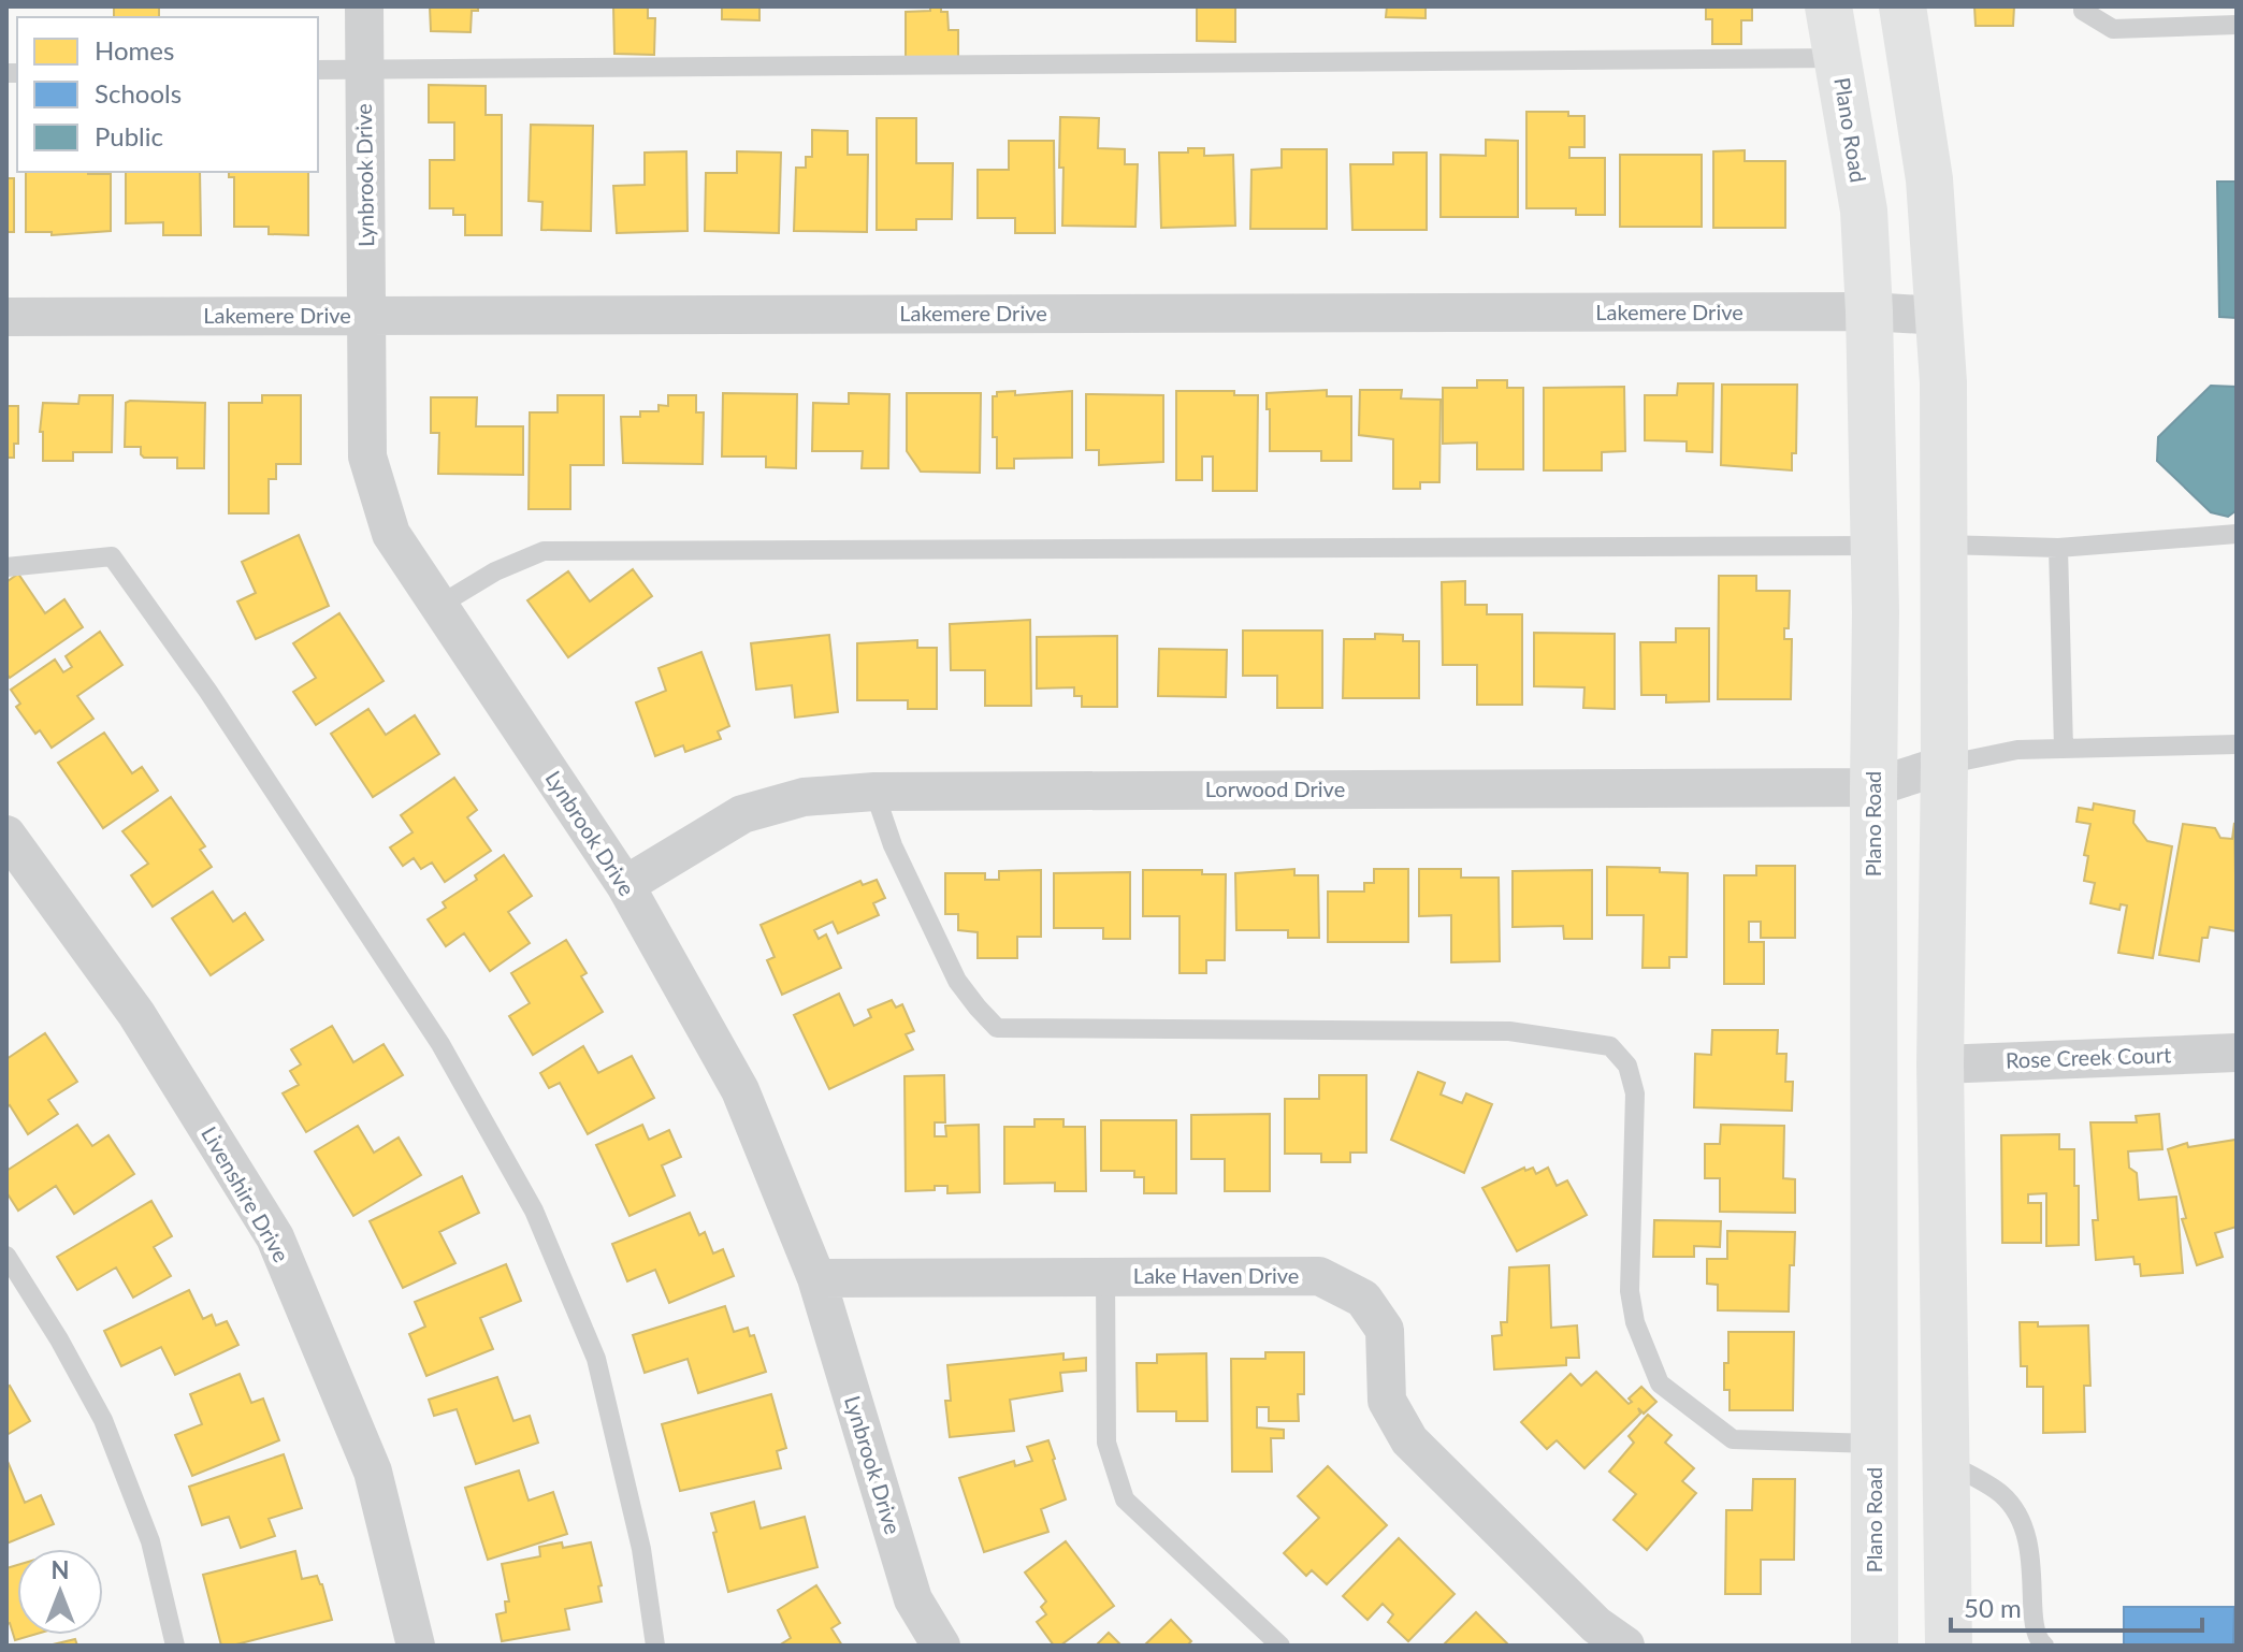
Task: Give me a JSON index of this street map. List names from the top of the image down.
{
  "streets": {
    "main road": ["Plano Road"],
    "street": [
      "Lynbrook Drive",
      "Lakemere Drive",
      "Lorwood Drive",
      "Rose Creek Court",
      "Livenshire Drive",
      "Lake Haven Drive"
    ]
  },
  "crossings": [
    ["Plano Road", "Lakemere Drive"],
    ["Plano Road", "Lorwood Drive"],
    ["Lynbrook Drive", "Lakemere Drive"],
    ["Lynbrook Drive", "Lorwood Drive"],
    ["Lynbrook Drive", "Lake Haven Drive"]
  ],
  "legend": ["Homes", "Schools", "Public"],
  "scale_bar": "50 m",
  "north": "top"
}
